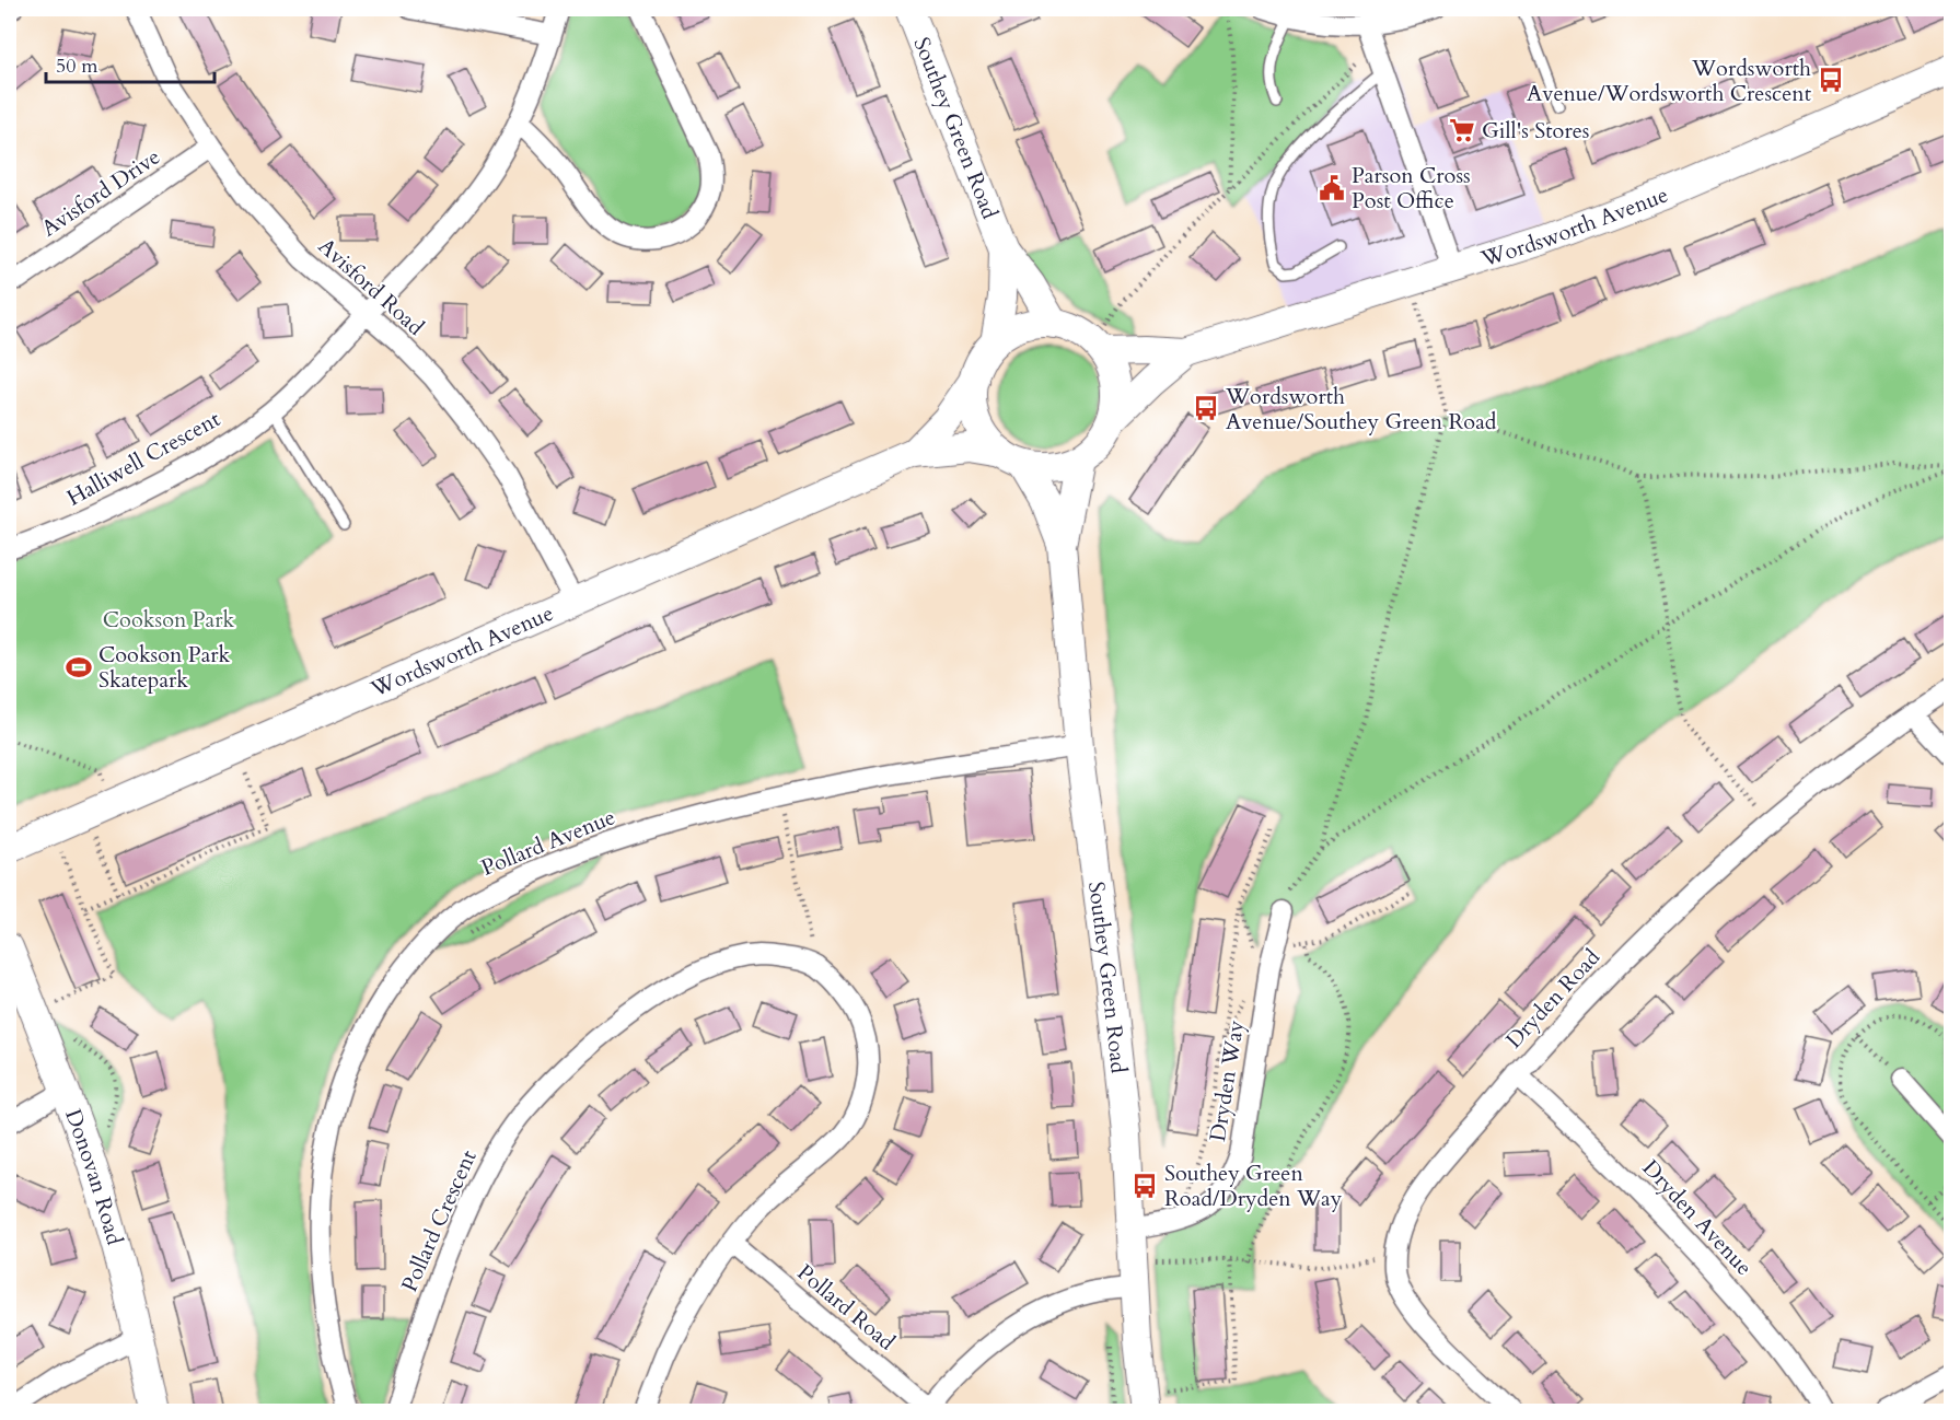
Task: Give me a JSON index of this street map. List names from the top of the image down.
{
  "streets": {
    "street": [
      "Southey Green Road",
      "Avisford Drive",
      "Wordsworth Avenue",
      "Avisford Road",
      "Halliwell Crescent",
      "Pollard Avenue",
      "Dryden Road",
      "Dryden Way",
      "Donovan Road",
      "Dryden Avenue",
      "Pollard Crescent",
      "Pollard Road"
    ]
  },
  "crossings": [
    ["Southey Green Road", "Wordsworth Avenue"],
    ["Southey Green Road", "Pollard Avenue"],
    ["Southey Green Road", "Dryden Way"],
    ["Avisford Drive", "Avisford Road"],
    ["Wordsworth Avenue", "Avisford Road"],
    ["Avisford Road", "Halliwell Crescent"],
    ["Dryden Road", "Dryden Avenue"],
    ["Pollard Crescent", "Pollard Road"]
  ],
  "parks": ["Cookson Park"],
  "places": {
    "bus stop": ["Wordsworth Avenue/Wordsworth Crescent", "Wordsworth Avenue/Southey Green Road", "Southey Green Road/Dryden Way"],
    "supermarket": ["Gill's Stores"],
    "public building": ["Parson Cross Post Office"],
    "sports": ["Cookson Park Skatepark"]
  },
  "scale_bar": "50 m"
}
